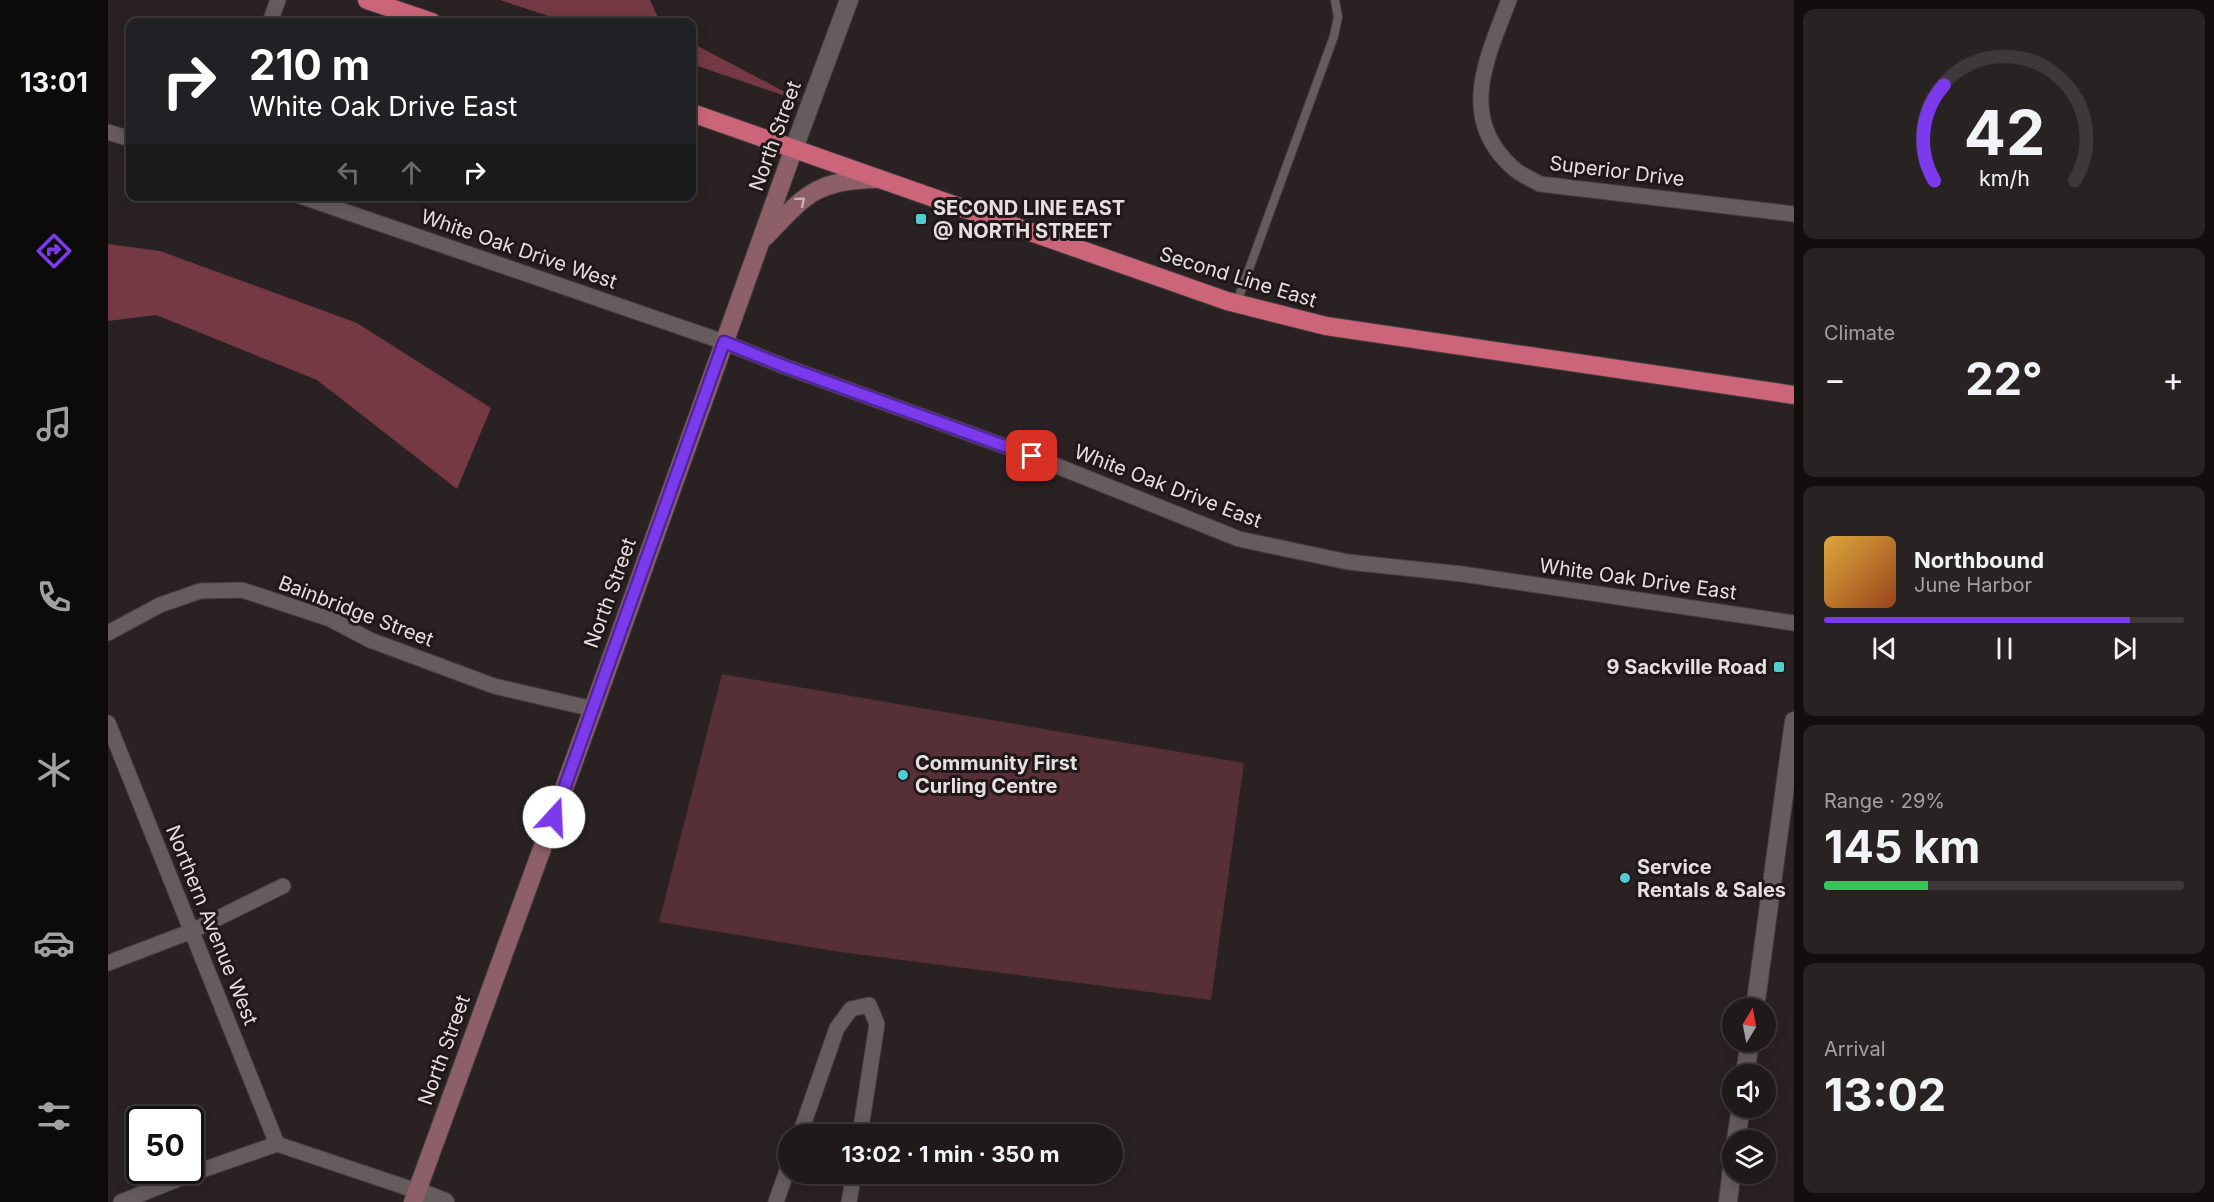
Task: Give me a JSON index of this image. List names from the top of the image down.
{
  "streets": {
    "highway": ["Second Line East"],
    "main road": ["North Street"],
    "street": [
      "Superior Drive",
      "White Oak Drive West",
      "White Oak Drive East",
      "Bainbridge Street",
      "Northern Avenue West"
    ]
  },
  "crossings": [
    ["North Street", "White Oak Drive West"],
    ["North Street", "Second Line East"],
    ["North Street", "White Oak Drive East"],
    ["North Street", "Bainbridge Street"],
    ["White Oak Drive West", "White Oak Drive East"]
  ],
  "places": {
    "transit": ["SECOND LINE EAST @ NORTH STREET", "9 Sackville Road"],
    "other": ["Community First Curling Centre", "Service Rentals & Sales"]
  },
  "north": "top",
  "page": {
    "tabs": "13:01",
    "turn": ["210 m", "White Oak Drive East"],
    "tile": [
      "Climate",
      ["Range · 29%", "145 km"],
      ["Arrival", "13:02"]
    ],
    "heat": ["−", "22°", "+"],
    "song": ["Northbound", "June Harbor"],
    "limit": "50",
    "trip": "13:02 · 1 min · 350 m",
    "gauge": ["42", "km/h"]
  }
}
